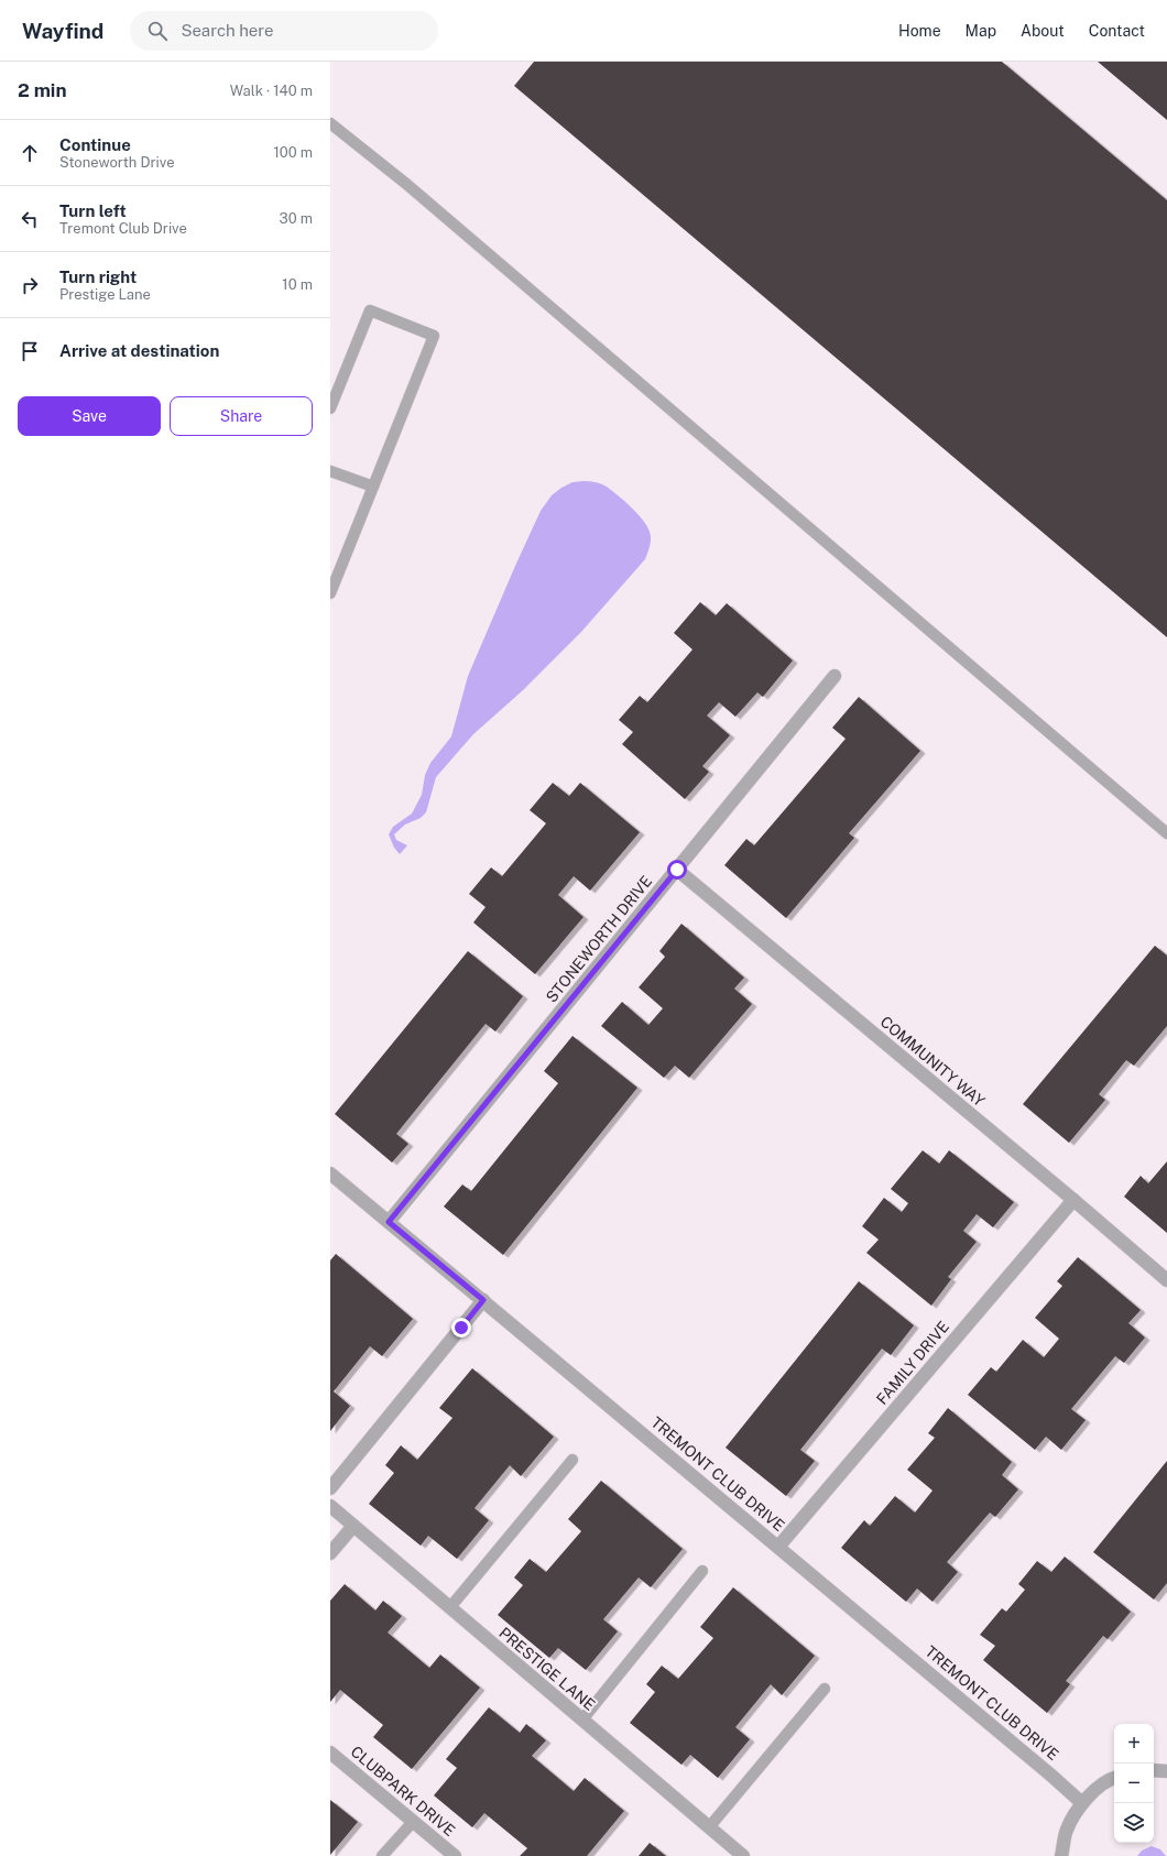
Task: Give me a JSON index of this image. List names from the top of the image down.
{
  "streets": {
    "street": [
      "STONEWORTH DRIVE",
      "COMMUNITY WAY",
      "FAMILY DRIVE",
      "TREMONT CLUB DRIVE",
      "PRESTIGE LANE",
      "CLUBPARK DRIVE"
    ]
  },
  "crossings": [
    ["STONEWORTH DRIVE", "COMMUNITY WAY"],
    ["STONEWORTH DRIVE", "TREMONT CLUB DRIVE"],
    ["COMMUNITY WAY", "FAMILY DRIVE"],
    ["FAMILY DRIVE", "TREMONT CLUB DRIVE"]
  ],
  "page": {
    "header": "Wayfind",
    "search": "Search here",
    "nav": [
      "Home",
      "Map",
      "About",
      "Contact"
    ],
    "heading": ["2 min", "Walk · 140 m"],
    "list": [
      ["Continue", "Stoneworth Drive", "100 m"],
      ["Turn left", "Tremont Club Drive", "30 m"],
      ["Turn right", "Prestige Lane", "10 m"],
      "Arrive at destination"
    ],
    "buttons": ["Save", "Share"],
    "map_buttons": ["+", "−"]
  }
}
